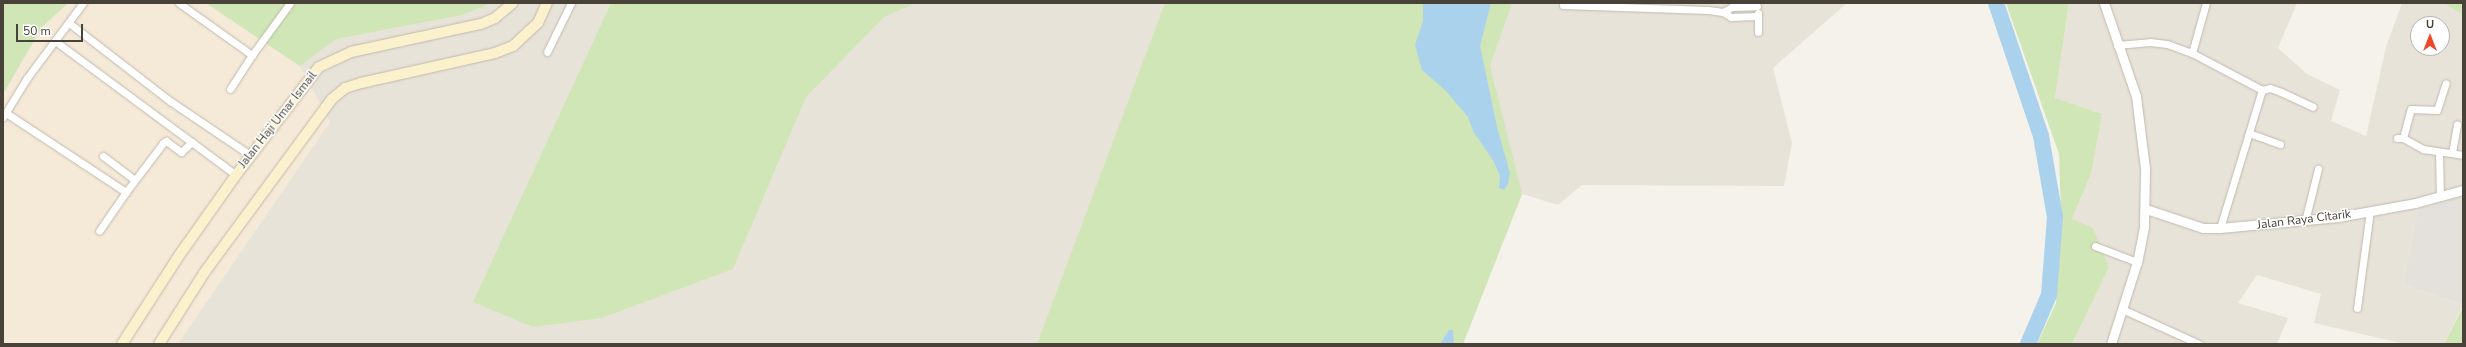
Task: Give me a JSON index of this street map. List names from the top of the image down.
{
  "streets": {
    "main road": ["Jalan Haji Umar Ismail"],
    "street": ["Jalan Raya Citarik"]
  },
  "scale_bar": "50 m",
  "north": "top"
}
